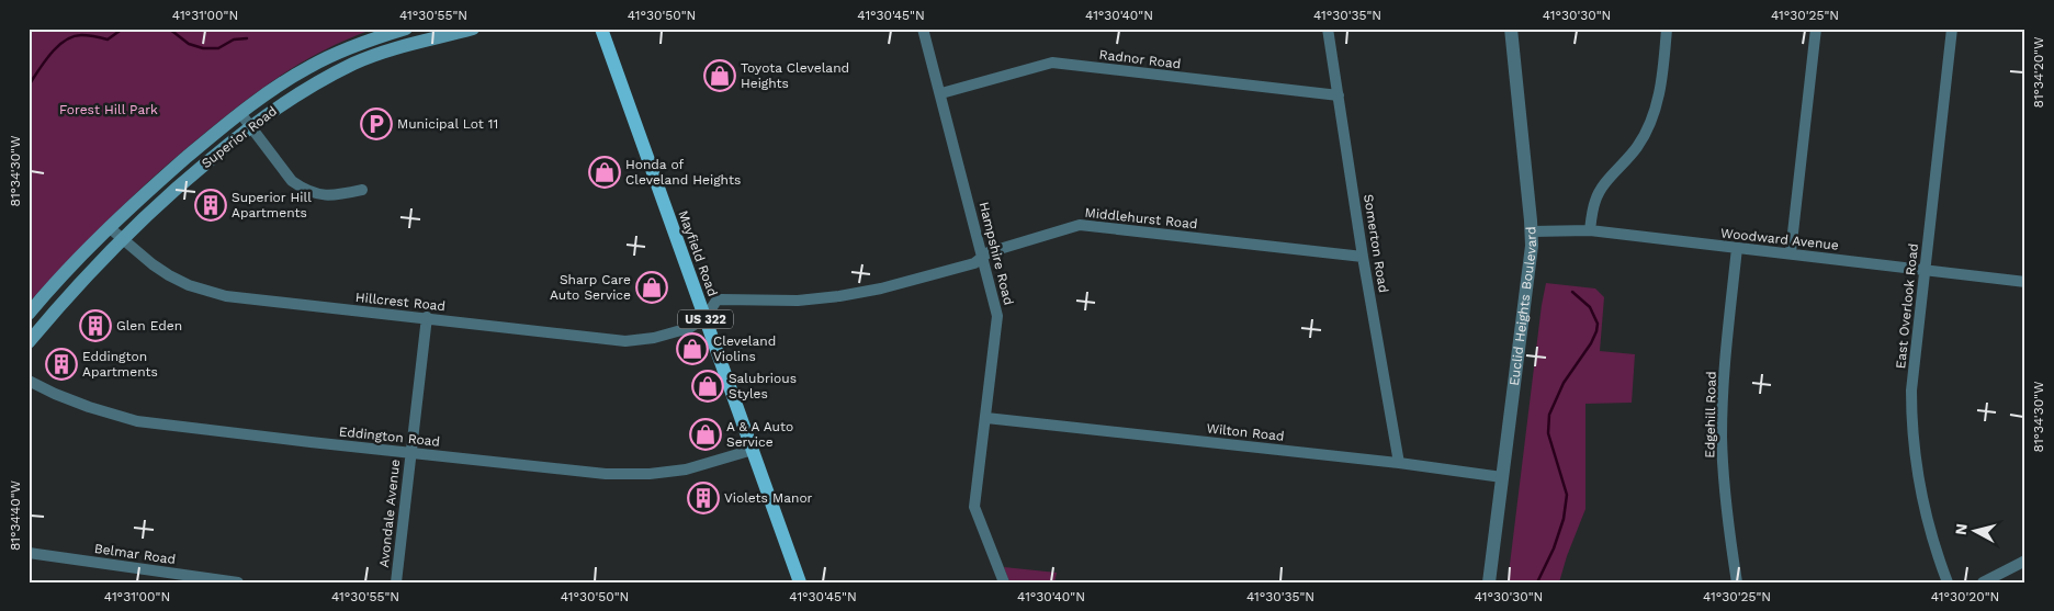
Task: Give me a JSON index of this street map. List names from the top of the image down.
{
  "streets": {
    "main road": ["Superior Road", "Mayfield Road", "US 322"],
    "street": [
      "Radnor Road",
      "Middlehurst Road",
      "Woodward Avenue",
      "Somerton Road",
      "Hampshire Road",
      "Hillcrest Road",
      "Euclid Heights Boulevard",
      "East Overlook Road",
      "Edgehill Road",
      "Wilton Road",
      "Eddington Road",
      "Avondale Avenue",
      "Belmar Road"
    ]
  },
  "crossings": [
    ["Radnor Road", "Somerton Road"],
    ["Radnor Road", "Hampshire Road"],
    ["Superior Road", "Hillcrest Road"],
    ["Middlehurst Road", "Somerton Road"],
    ["Middlehurst Road", "Mayfield Road"],
    ["Middlehurst Road", "Hampshire Road"],
    ["Middlehurst Road", "Hillcrest Road"],
    ["Woodward Avenue", "Euclid Heights Boulevard"],
    ["Woodward Avenue", "East Overlook Road"],
    ["Woodward Avenue", "Edgehill Road"],
    ["Somerton Road", "Wilton Road"],
    ["Mayfield Road", "Hillcrest Road"],
    ["Mayfield Road", "Eddington Road"],
    ["Hampshire Road", "Wilton Road"],
    ["Hillcrest Road", "Avondale Avenue"],
    ["Euclid Heights Boulevard", "Wilton Road"],
    ["Eddington Road", "Avondale Avenue"]
  ],
  "parks": ["Forest Hill Park"],
  "places": {
    "shop": [
      "Toyota Cleveland Heights",
      "Honda of Cleveland Heights",
      "Sharp Care Auto Service",
      "Cleveland Violins",
      "Salubrious Styles",
      "A & A Auto Service"
    ],
    "parking": ["Municipal Lot 11"],
    "building": [
      "Superior Hill Apartments",
      "Glen Eden",
      "Eddington Apartments",
      "Violets Manor"
    ]
  },
  "north": "left",
  "coordinates": [
    "41°31'00\"N",
    "41°30'55\"N",
    "41°30'50\"N",
    "41°30'45\"N",
    "41°30'40\"N",
    "41°30'35\"N",
    "41°30'30\"N",
    "41°30'25\"N",
    "81°34'20\"W",
    "81°34'30\"W",
    "81°34'40\"W",
    "41°30'20\"N"
  ]
}
